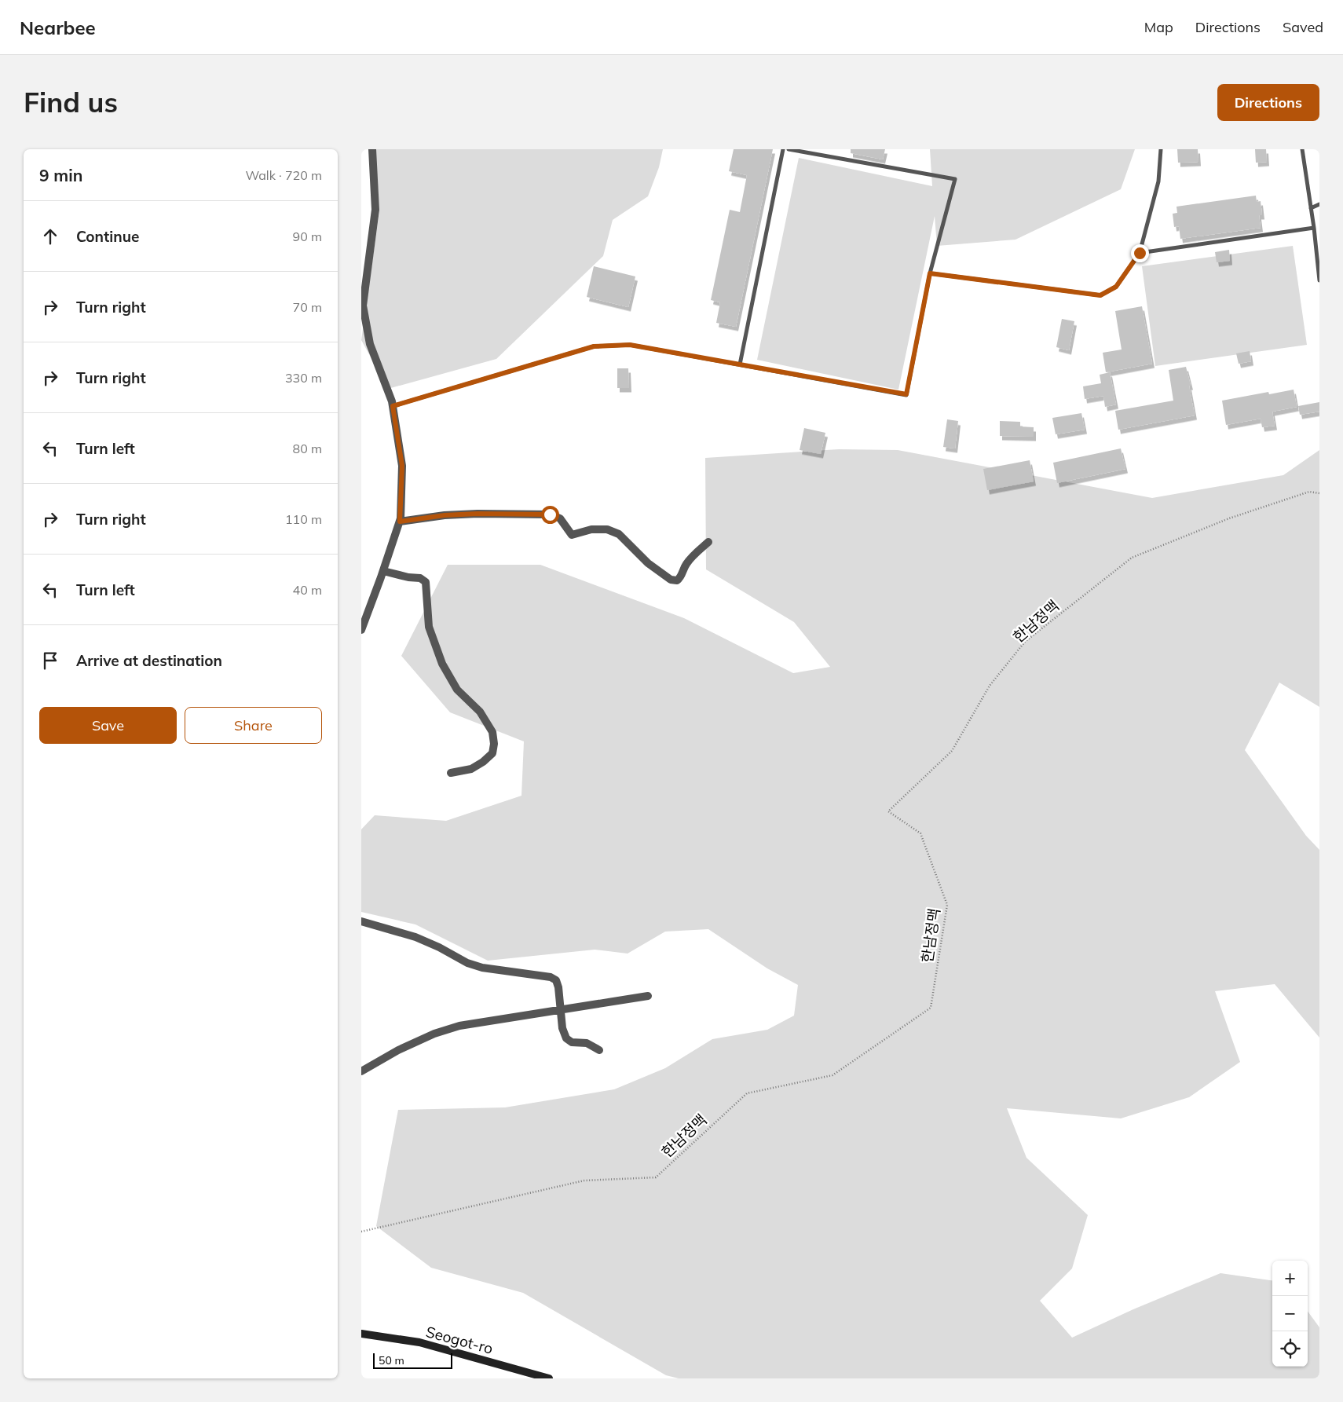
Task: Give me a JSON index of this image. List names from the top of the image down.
{
  "streets": {
    "main road": ["Seogot-ro"],
    "path": ["한남정맥"]
  },
  "scale_bar": "50 m",
  "page": {
    "header": "Nearbee",
    "nav": ["Map", "Directions", "Saved"],
    "buttons": [
      "Directions",
      ["Save", "Share"]
    ],
    "title": "Find us",
    "heading": ["9 min", "Walk · 720 m"],
    "list": [
      ["Continue", "90 m"],
      ["Turn right", "70 m"],
      ["Turn right", "330 m"],
      ["Turn left", "80 m"],
      ["Turn right", "110 m"],
      ["Turn left", "40 m"],
      "Arrive at destination"
    ],
    "map_buttons": ["+", "−"],
    "scale": "50 m"
  }
}
